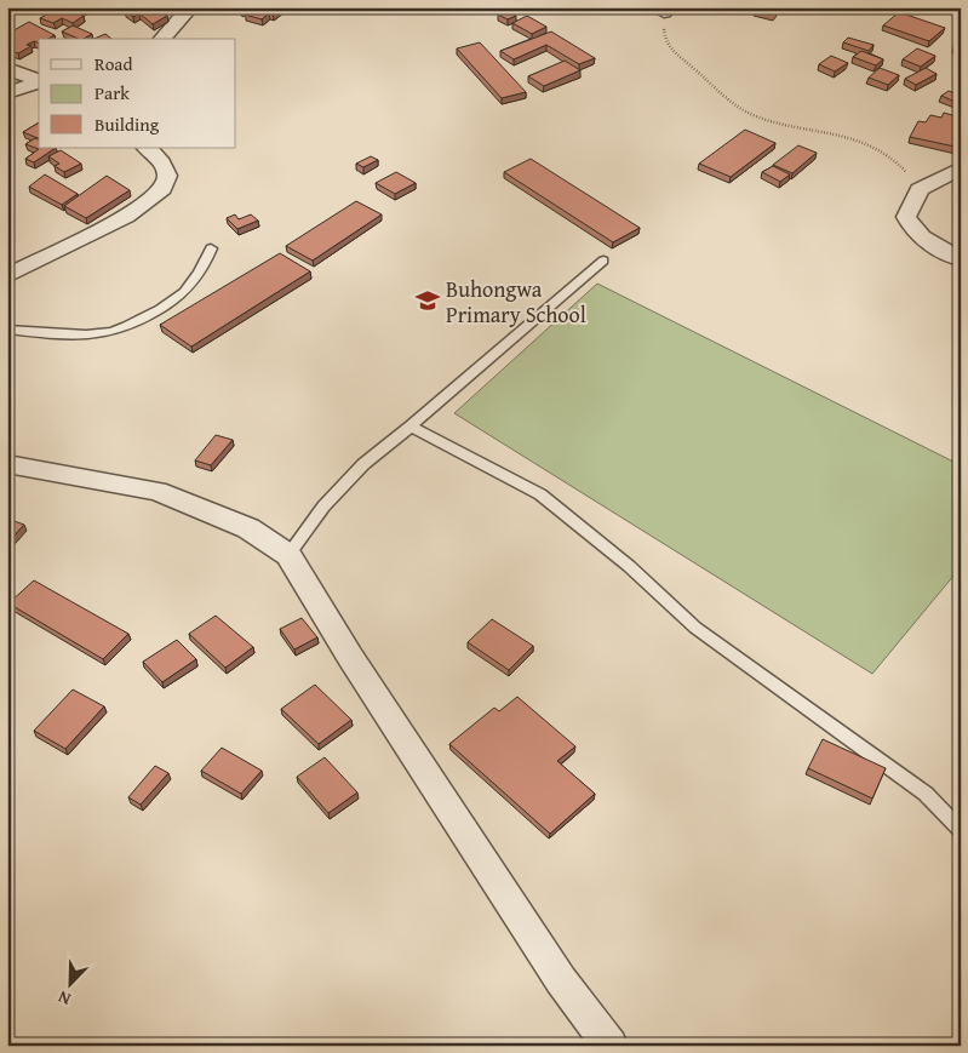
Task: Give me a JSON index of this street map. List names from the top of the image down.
{
  "places": {
    "school or university": ["Buhongwa Primary School"]
  },
  "legend": ["Road", "Park", "Building"],
  "north": "bottom left"
}
